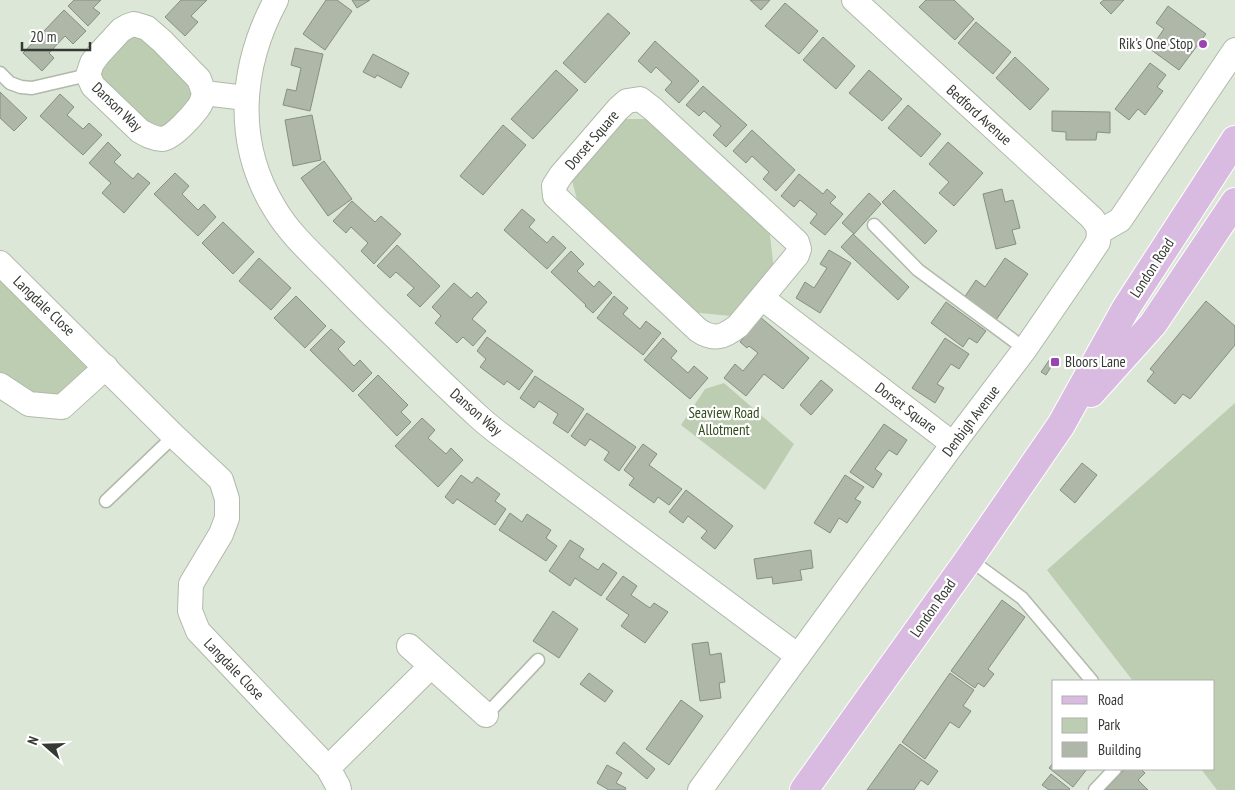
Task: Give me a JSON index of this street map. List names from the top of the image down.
{
  "streets": {
    "main road": ["London Road"],
    "street": [
      "Danson Way",
      "Bedford Avenue",
      "Dorset Square",
      "Langdale Close",
      "Denbigh Avenue"
    ]
  },
  "crossings": [
    ["Danson Way", "Denbigh Avenue"],
    ["Bedford Avenue", "Denbigh Avenue"],
    ["Dorset Square", "Denbigh Avenue"]
  ],
  "parks": ["Seaview Road Allotment"],
  "places": {
    "other": ["Rik's One Stop"],
    "transit": ["Bloors Lane"]
  },
  "legend": ["Road", "Park", "Building"],
  "scale_bar": "20 m",
  "north": "left"
}
